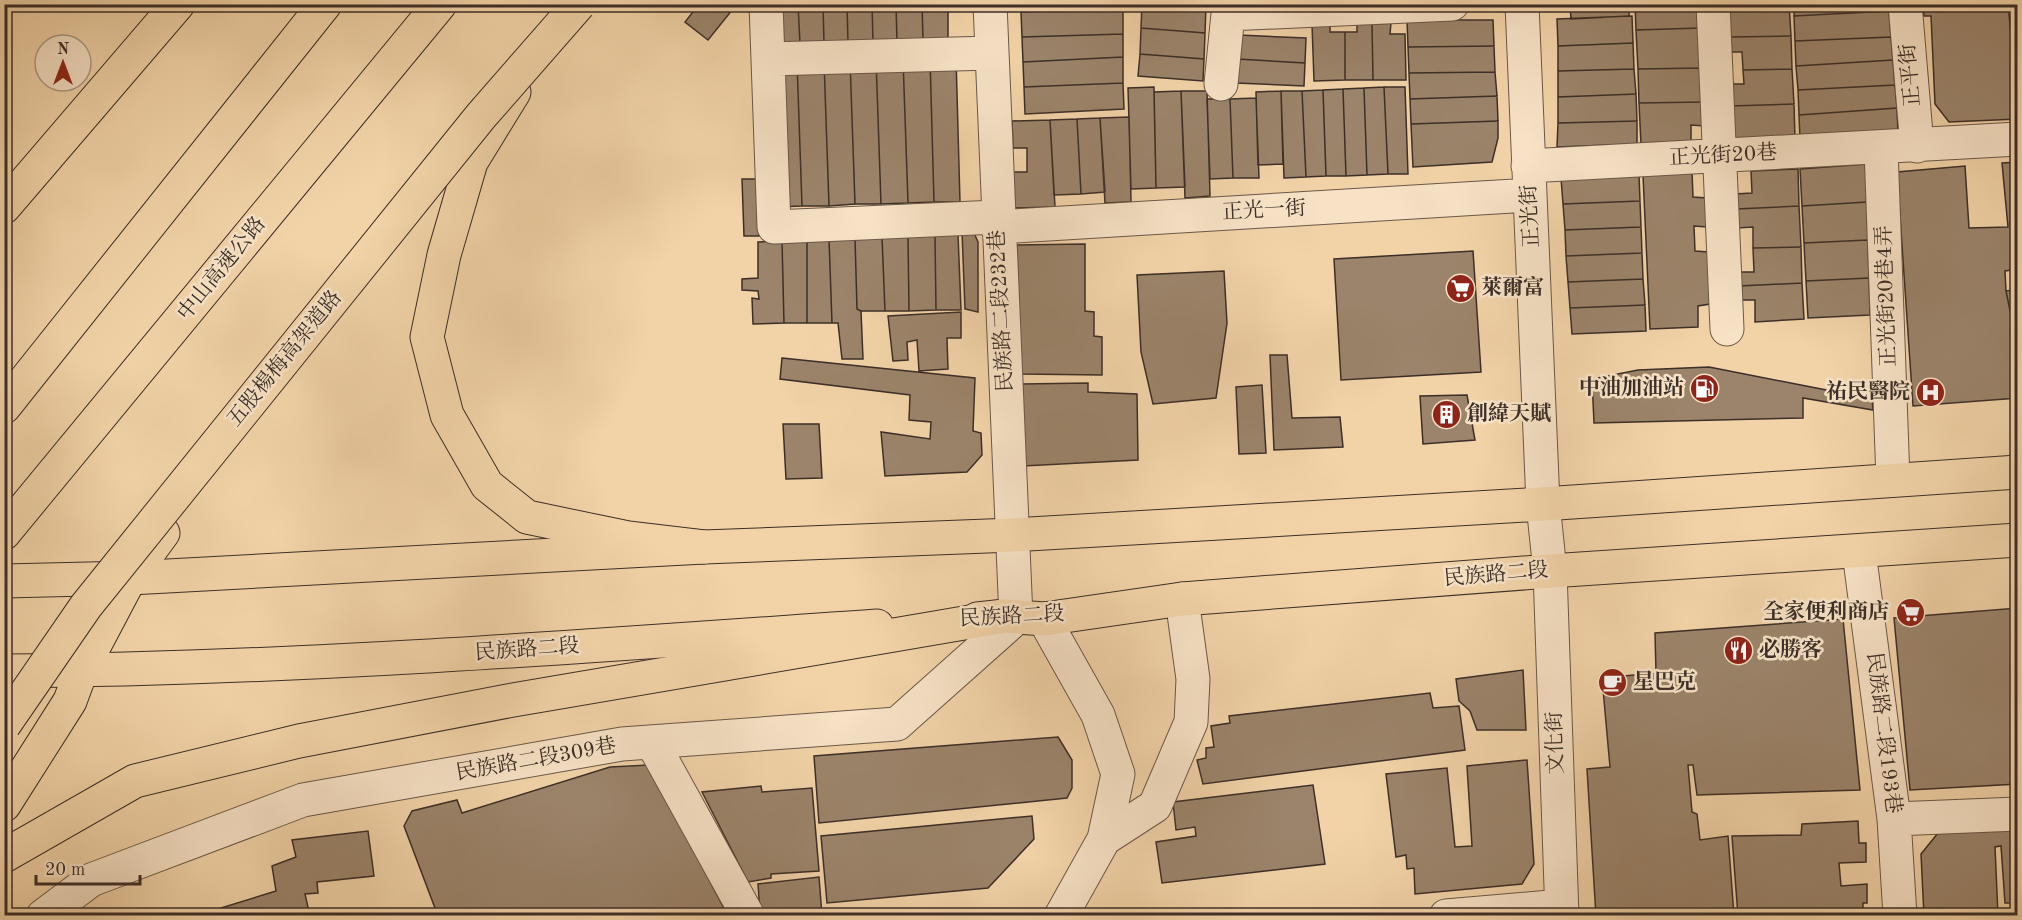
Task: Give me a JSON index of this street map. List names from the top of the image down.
{
  "streets": {
    "main road": ["中山高速公路", "五股楊梅高架道路", "民族路二段"],
    "street": [
      "正平街",
      "正光街20巷",
      "正光一街",
      "正光街",
      "正光街20巷4弄",
      "民族路二段232巷",
      "民族路二段193巷",
      "文化街",
      "民族路二段309巷"
    ]
  },
  "crossings": [
    ["正平街", "正光街20巷"],
    ["正光街20巷", "正光一街"],
    ["正光街20巷", "正光街"],
    ["正光街20巷", "正光街20巷4弄"],
    ["正光一街", "正光街"],
    ["正光一街", "民族路二段232巷"],
    ["正光街", "民族路二段"],
    ["正光街", "文化街"],
    ["民族路二段232巷", "民族路二段"],
    ["民族路二段232巷", "民族路二段309巷"],
    ["民族路二段", "民族路二段193巷"],
    ["民族路二段", "文化街"],
    ["民族路二段", "民族路二段309巷"]
  ],
  "places": {
    "supermarket": ["萊爾富", "全家便利商店"],
    "fuel station": ["中油加油站"],
    "hospital": ["祐民醫院"],
    "building": ["創緯天賦"],
    "restaurant": ["必勝客"],
    "cafe": ["星巴克"]
  },
  "scale_bar": "20 m",
  "north": "top"
}
